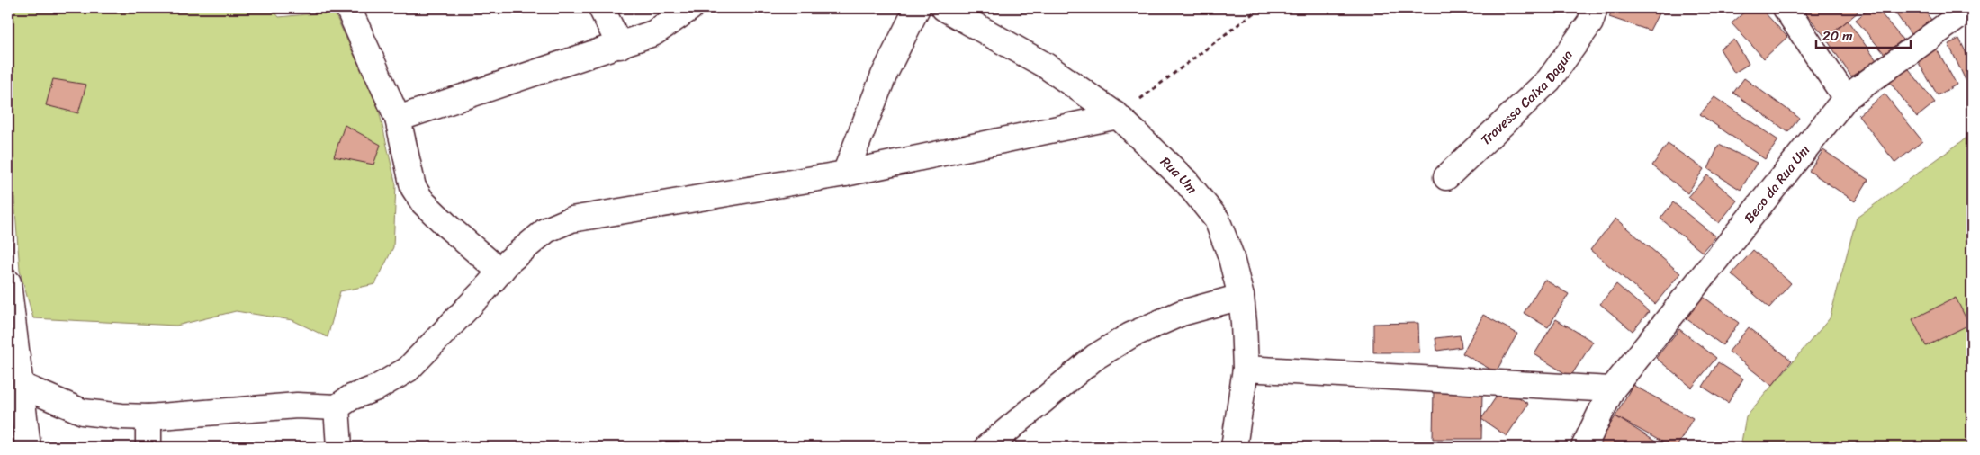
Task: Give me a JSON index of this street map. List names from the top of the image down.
{
  "streets": {
    "street": ["Travessa Caixa Dagua", "Rua Um", "Beco da Rua Um"]
  },
  "scale_bar": "20 m"
}
